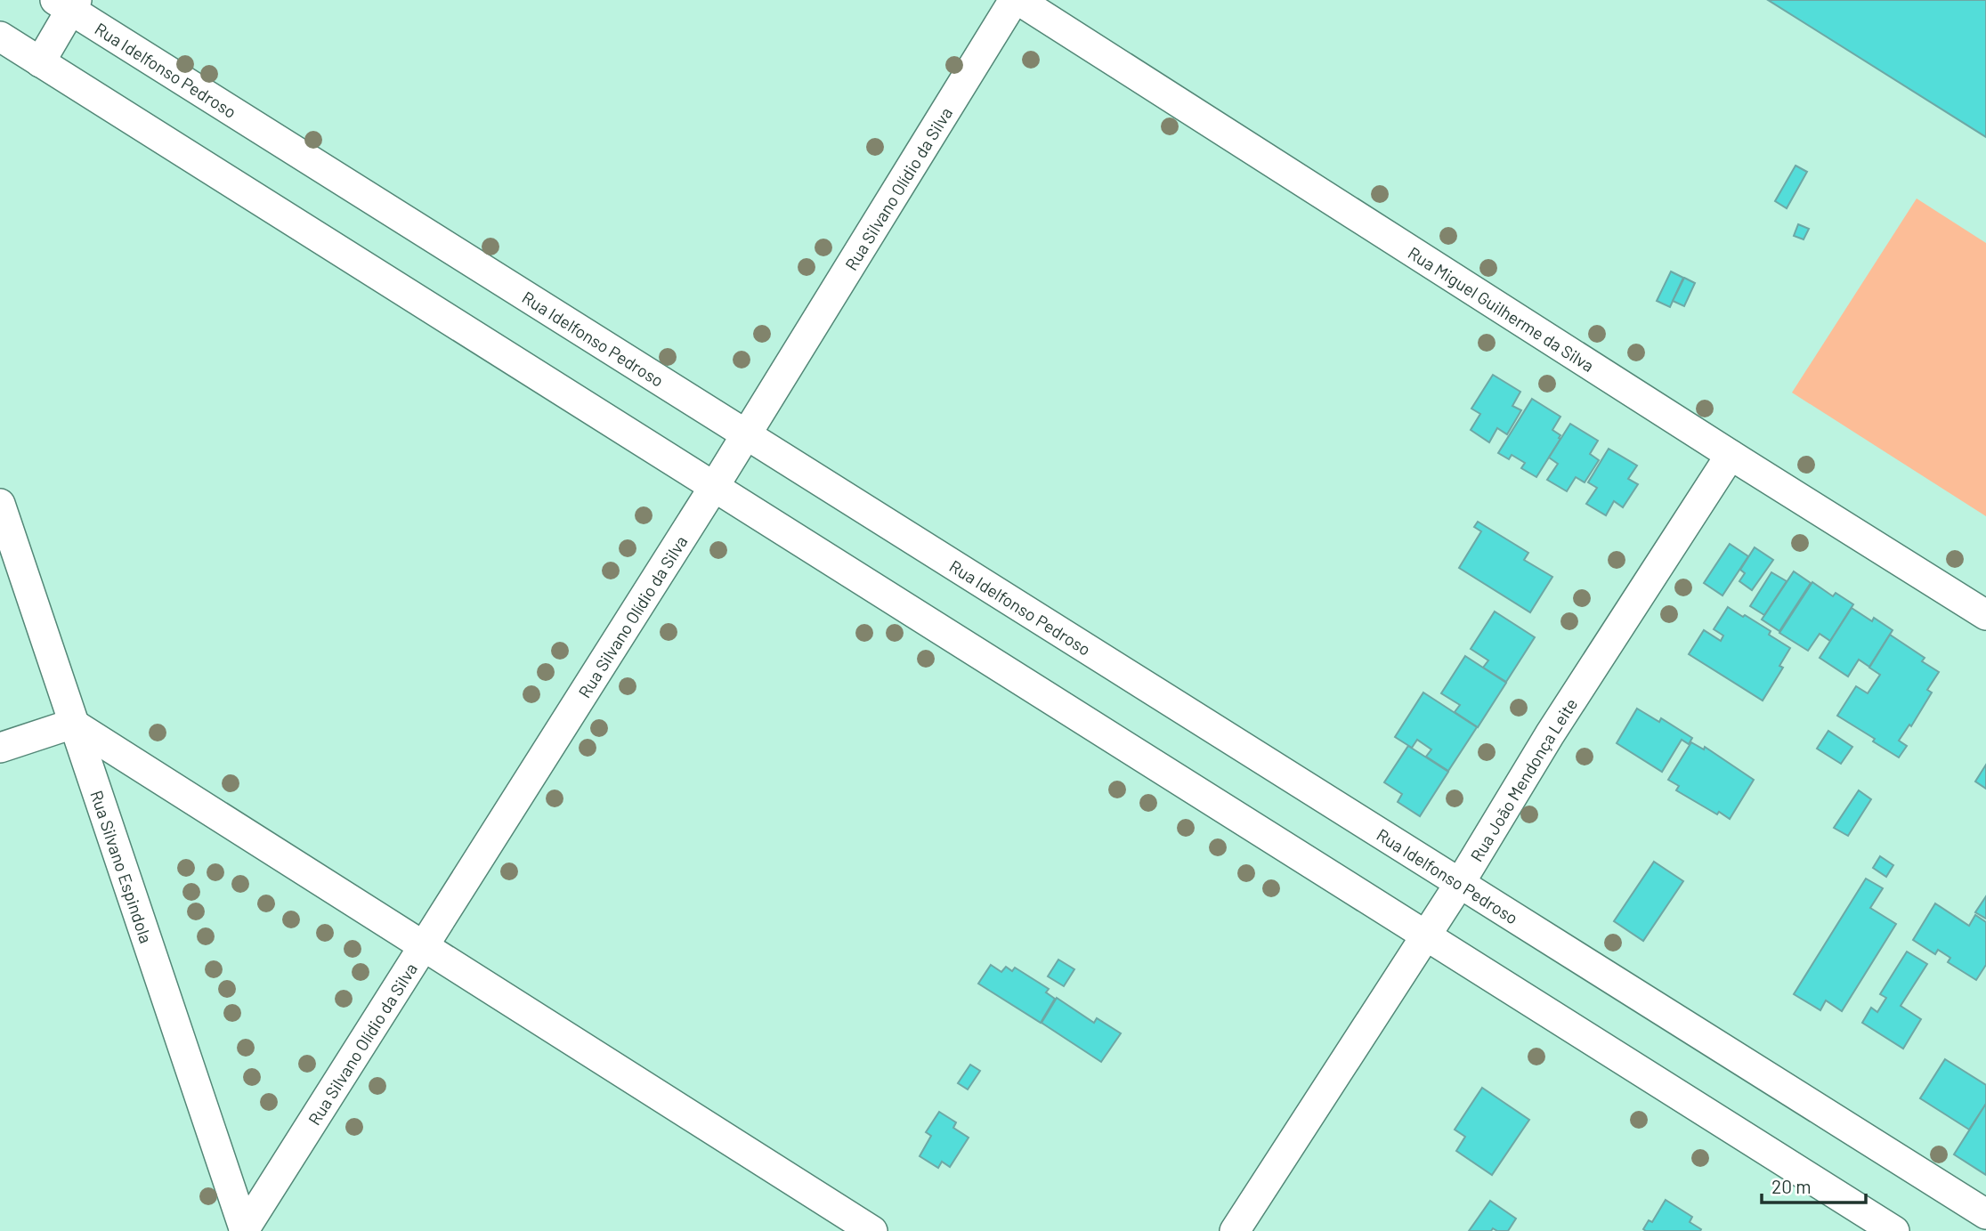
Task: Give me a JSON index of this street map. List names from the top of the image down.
{
  "streets": {
    "street": [
      "Rua Idelfonso Pedroso",
      "Rua Silvano Olídio da Silva",
      "Rua Miguel Guilherme da Silva",
      "Rua João Mendonça Leite",
      "Rua Silvano Espindola"
    ]
  },
  "crossings": [
    ["Rua Idelfonso Pedroso", "Rua Silvano Olídio da Silva"],
    ["Rua Idelfonso Pedroso", "Rua João Mendonça Leite"],
    ["Rua Silvano Olídio da Silva", "Rua Miguel Guilherme da Silva"],
    ["Rua Silvano Olídio da Silva", "Rua Silvano Espindola"],
    ["Rua Miguel Guilherme da Silva", "Rua João Mendonça Leite"]
  ],
  "scale_bar": "20 m"
}
